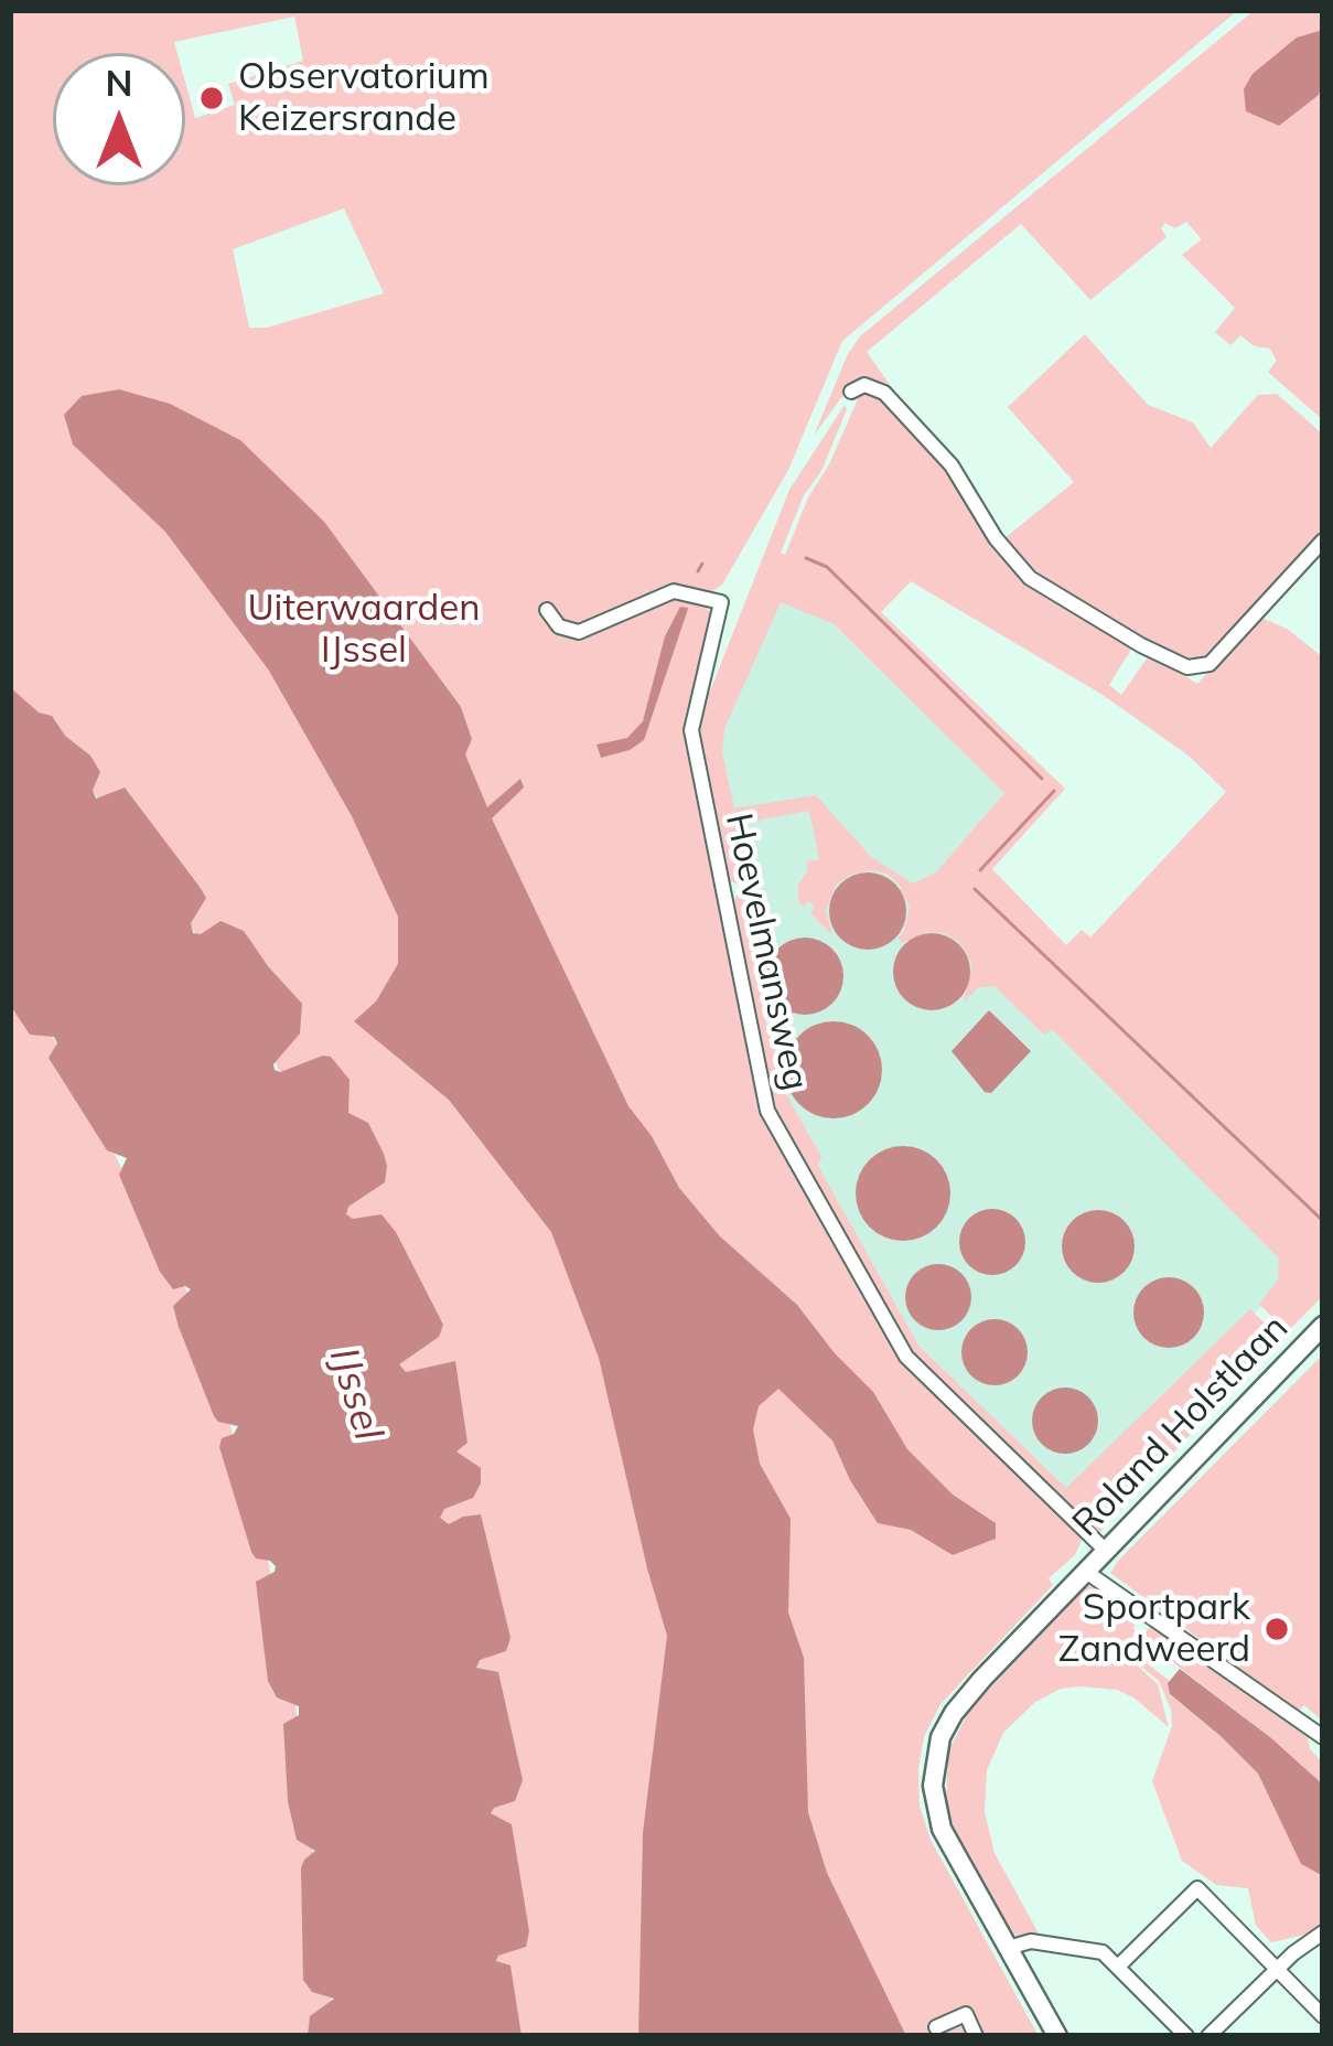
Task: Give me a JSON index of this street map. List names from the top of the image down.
{
  "streets": {
    "street": ["Hoevelmansweg", "Roland Holstlaan"]
  },
  "crossings": [
    ["Hoevelmansweg", "Roland Holstlaan"]
  ],
  "water": ["IJssel"],
  "parks": ["Uiterwaarden IJssel"],
  "places": ["Observatorium Keizersrande", "Sportpark Zandweerd"],
  "north": "top"
}
